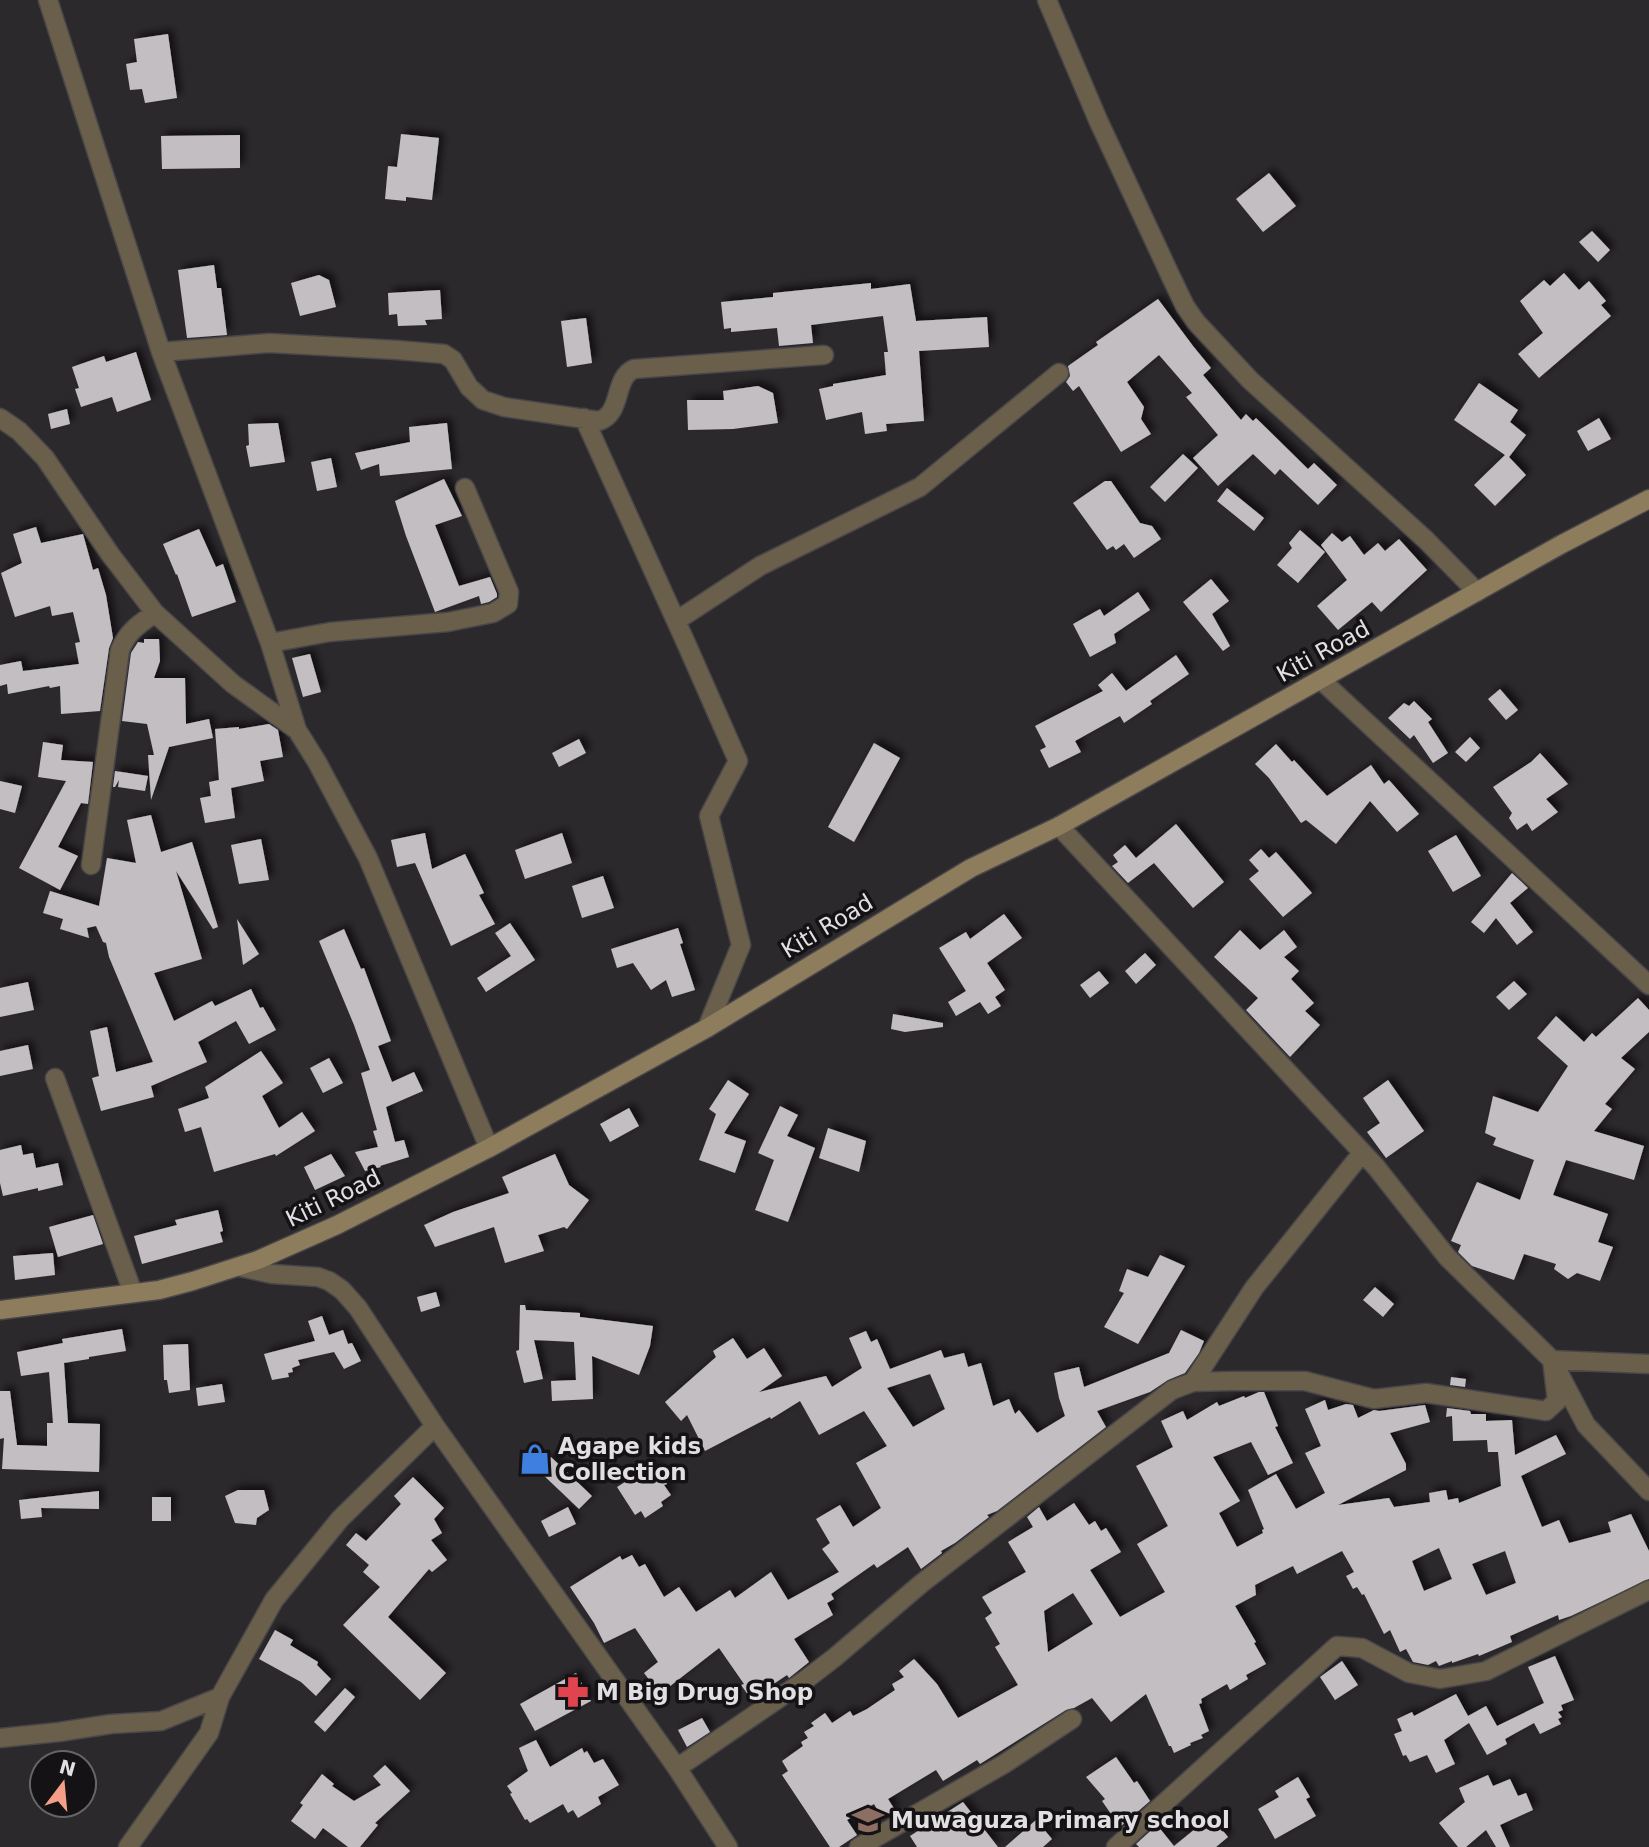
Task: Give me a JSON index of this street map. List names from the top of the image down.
{
  "streets": {
    "street": ["Kiti Road"]
  },
  "places": {
    "shop": ["Agape kids Collection"],
    "pharmacy": ["M Big Drug Shop"],
    "school or university": ["Muwaguza Primary school"]
  },
  "north": "top"
}
